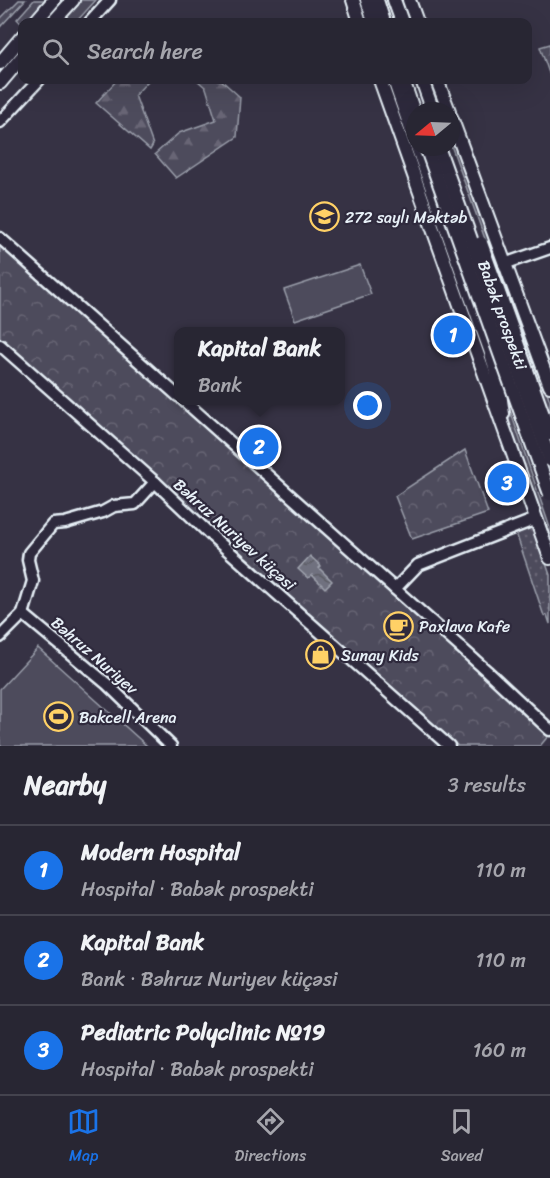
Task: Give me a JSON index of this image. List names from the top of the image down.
{
  "streets": {
    "main road": ["Babək prospekti"],
    "street": ["Bəhruz Nuriyev küçəsi", "Bəhruz Nuriyev"]
  },
  "places": {
    "school or university": ["272 saylı Məktəb"],
    "cafe": ["Paxlava Kafe"],
    "shop": ["Sunay Kids"],
    "sports": ["Bakcell Arena"]
  },
  "north": "left",
  "page": {
    "search": "Search here",
    "pins": ["1", "2", "3"],
    "popup": ["Kapital Bank", "Bank"],
    "heading": ["Nearby", "3 results"],
    "list": [
      {
        "mark": "1",
        "name": "Modern Hospital",
        "note": "Hospital · Babək prospekti",
        "value": "110 m"
      },
      {
        "mark": "2",
        "name": "Kapital Bank",
        "note": "Bank · Bəhruz Nuriyev küçəsi",
        "value": "110 m"
      },
      {
        "mark": "3",
        "name": "Pediatric Polyclinic №19",
        "note": "Hospital · Babək prospekti",
        "value": "160 m"
      }
    ],
    "nav": ["Map", "Directions", "Saved"]
  }
}
